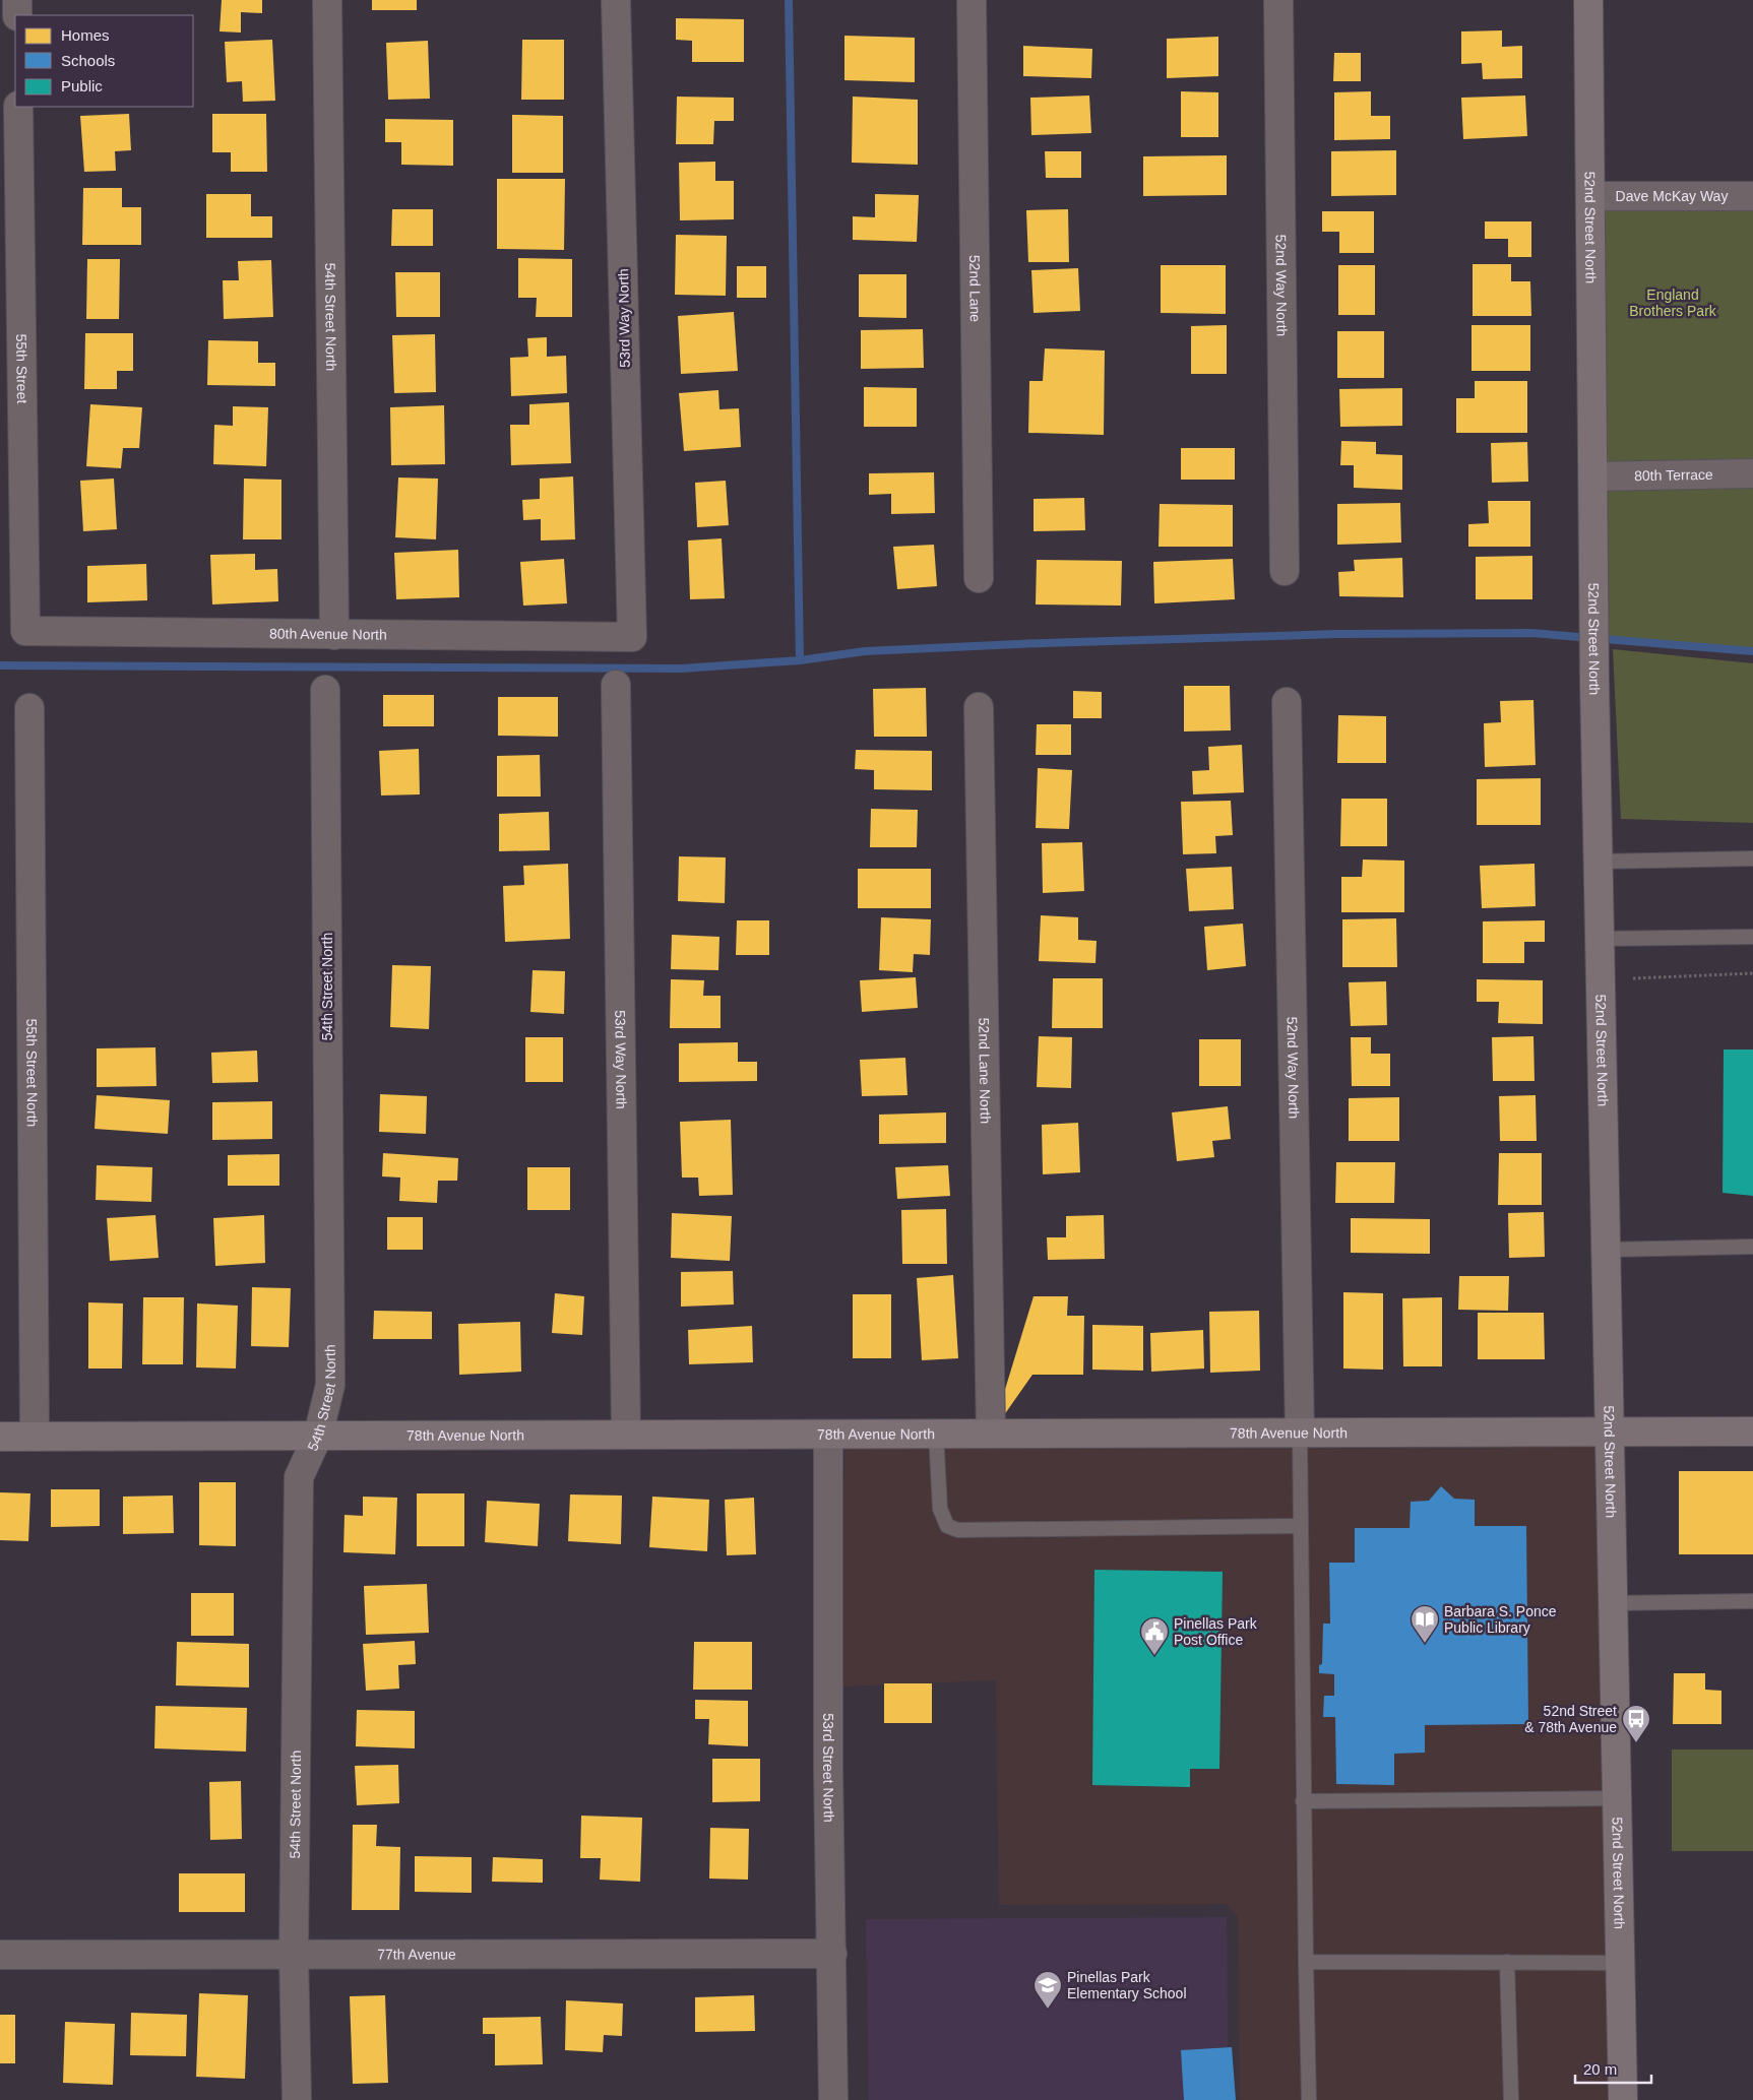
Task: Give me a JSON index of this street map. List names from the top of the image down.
{
  "streets": {
    "street": [
      "Dave McKay Way",
      "52nd Street North",
      "52nd Way North",
      "52nd Lane",
      "54th Street North",
      "53rd Way North",
      "55th Street",
      "80th Terrace",
      "80th Avenue North",
      "52nd Lane North",
      "55th Street North",
      "78th Avenue North",
      "53rd Street North",
      "77th Avenue"
    ]
  },
  "crossings": [
    ["Dave McKay Way", "52nd Street North"],
    ["52nd Street North", "80th Terrace"],
    ["52nd Street North", "78th Avenue North"],
    ["52nd Way North", "78th Avenue North"],
    ["54th Street North", "80th Avenue North"],
    ["54th Street North", "78th Avenue North"],
    ["54th Street North", "77th Avenue"],
    ["53rd Way North", "80th Avenue North"],
    ["53rd Way North", "78th Avenue North"],
    ["55th Street", "80th Avenue North"],
    ["52nd Lane North", "78th Avenue North"],
    ["55th Street North", "78th Avenue North"],
    ["78th Avenue North", "53rd Street North"],
    ["53rd Street North", "77th Avenue"]
  ],
  "parks": ["England Brothers Park"],
  "places": {
    "library": ["Barbara S. Ponce Public Library"],
    "public building": ["Pinellas Park Post Office"],
    "bus stop": ["52nd Street & 78th Avenue"],
    "school or university": ["Pinellas Park Elementary School"]
  },
  "legend": ["Homes", "Schools", "Public"],
  "scale_bar": "20 m"
}
